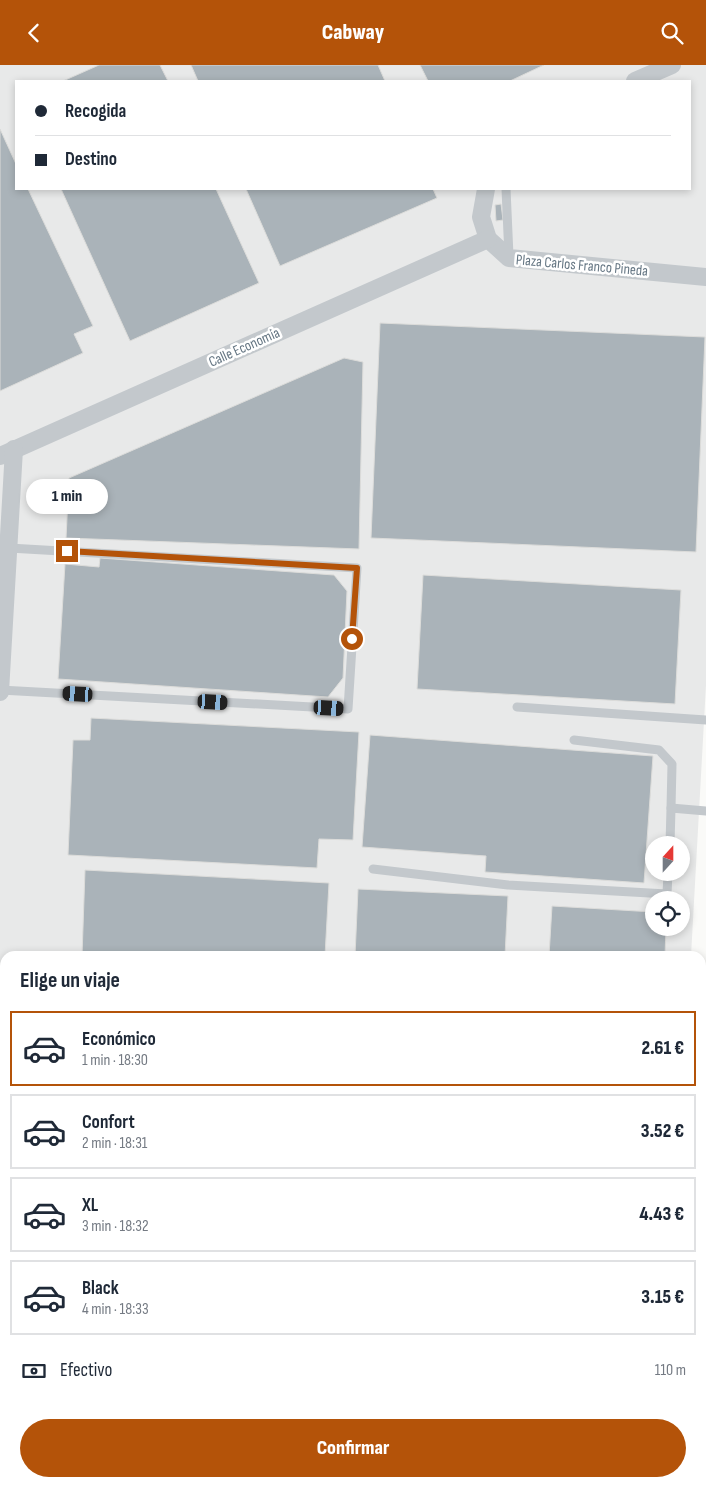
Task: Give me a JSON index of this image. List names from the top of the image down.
{
  "streets": {
    "street": ["Plaza Carlos Franco Pineda", "Calle Economía"]
  },
  "crossings": [
    ["Plaza Carlos Franco Pineda", "Calle Economía"]
  ],
  "north": "top",
  "page": {
    "header": "Cabway",
    "banner": ["Recogida", "Destino"],
    "bubble": "1 min",
    "heading": "Elige un viaje",
    "list": [
      {
        "name": "Económico",
        "note": "1 min · 18:30",
        "value": "2.61 €"
      },
      {
        "name": "Confort",
        "note": "2 min · 18:31",
        "value": "3.52 €"
      },
      {
        "name": "XL",
        "note": "3 min · 18:32",
        "value": "4.43 €"
      },
      {
        "name": "Black",
        "note": "4 min · 18:33",
        "value": "3.15 €"
      }
    ],
    "pay": ["Efectivo", "110 m"],
    "buttons": "Confirmar"
  }
}
